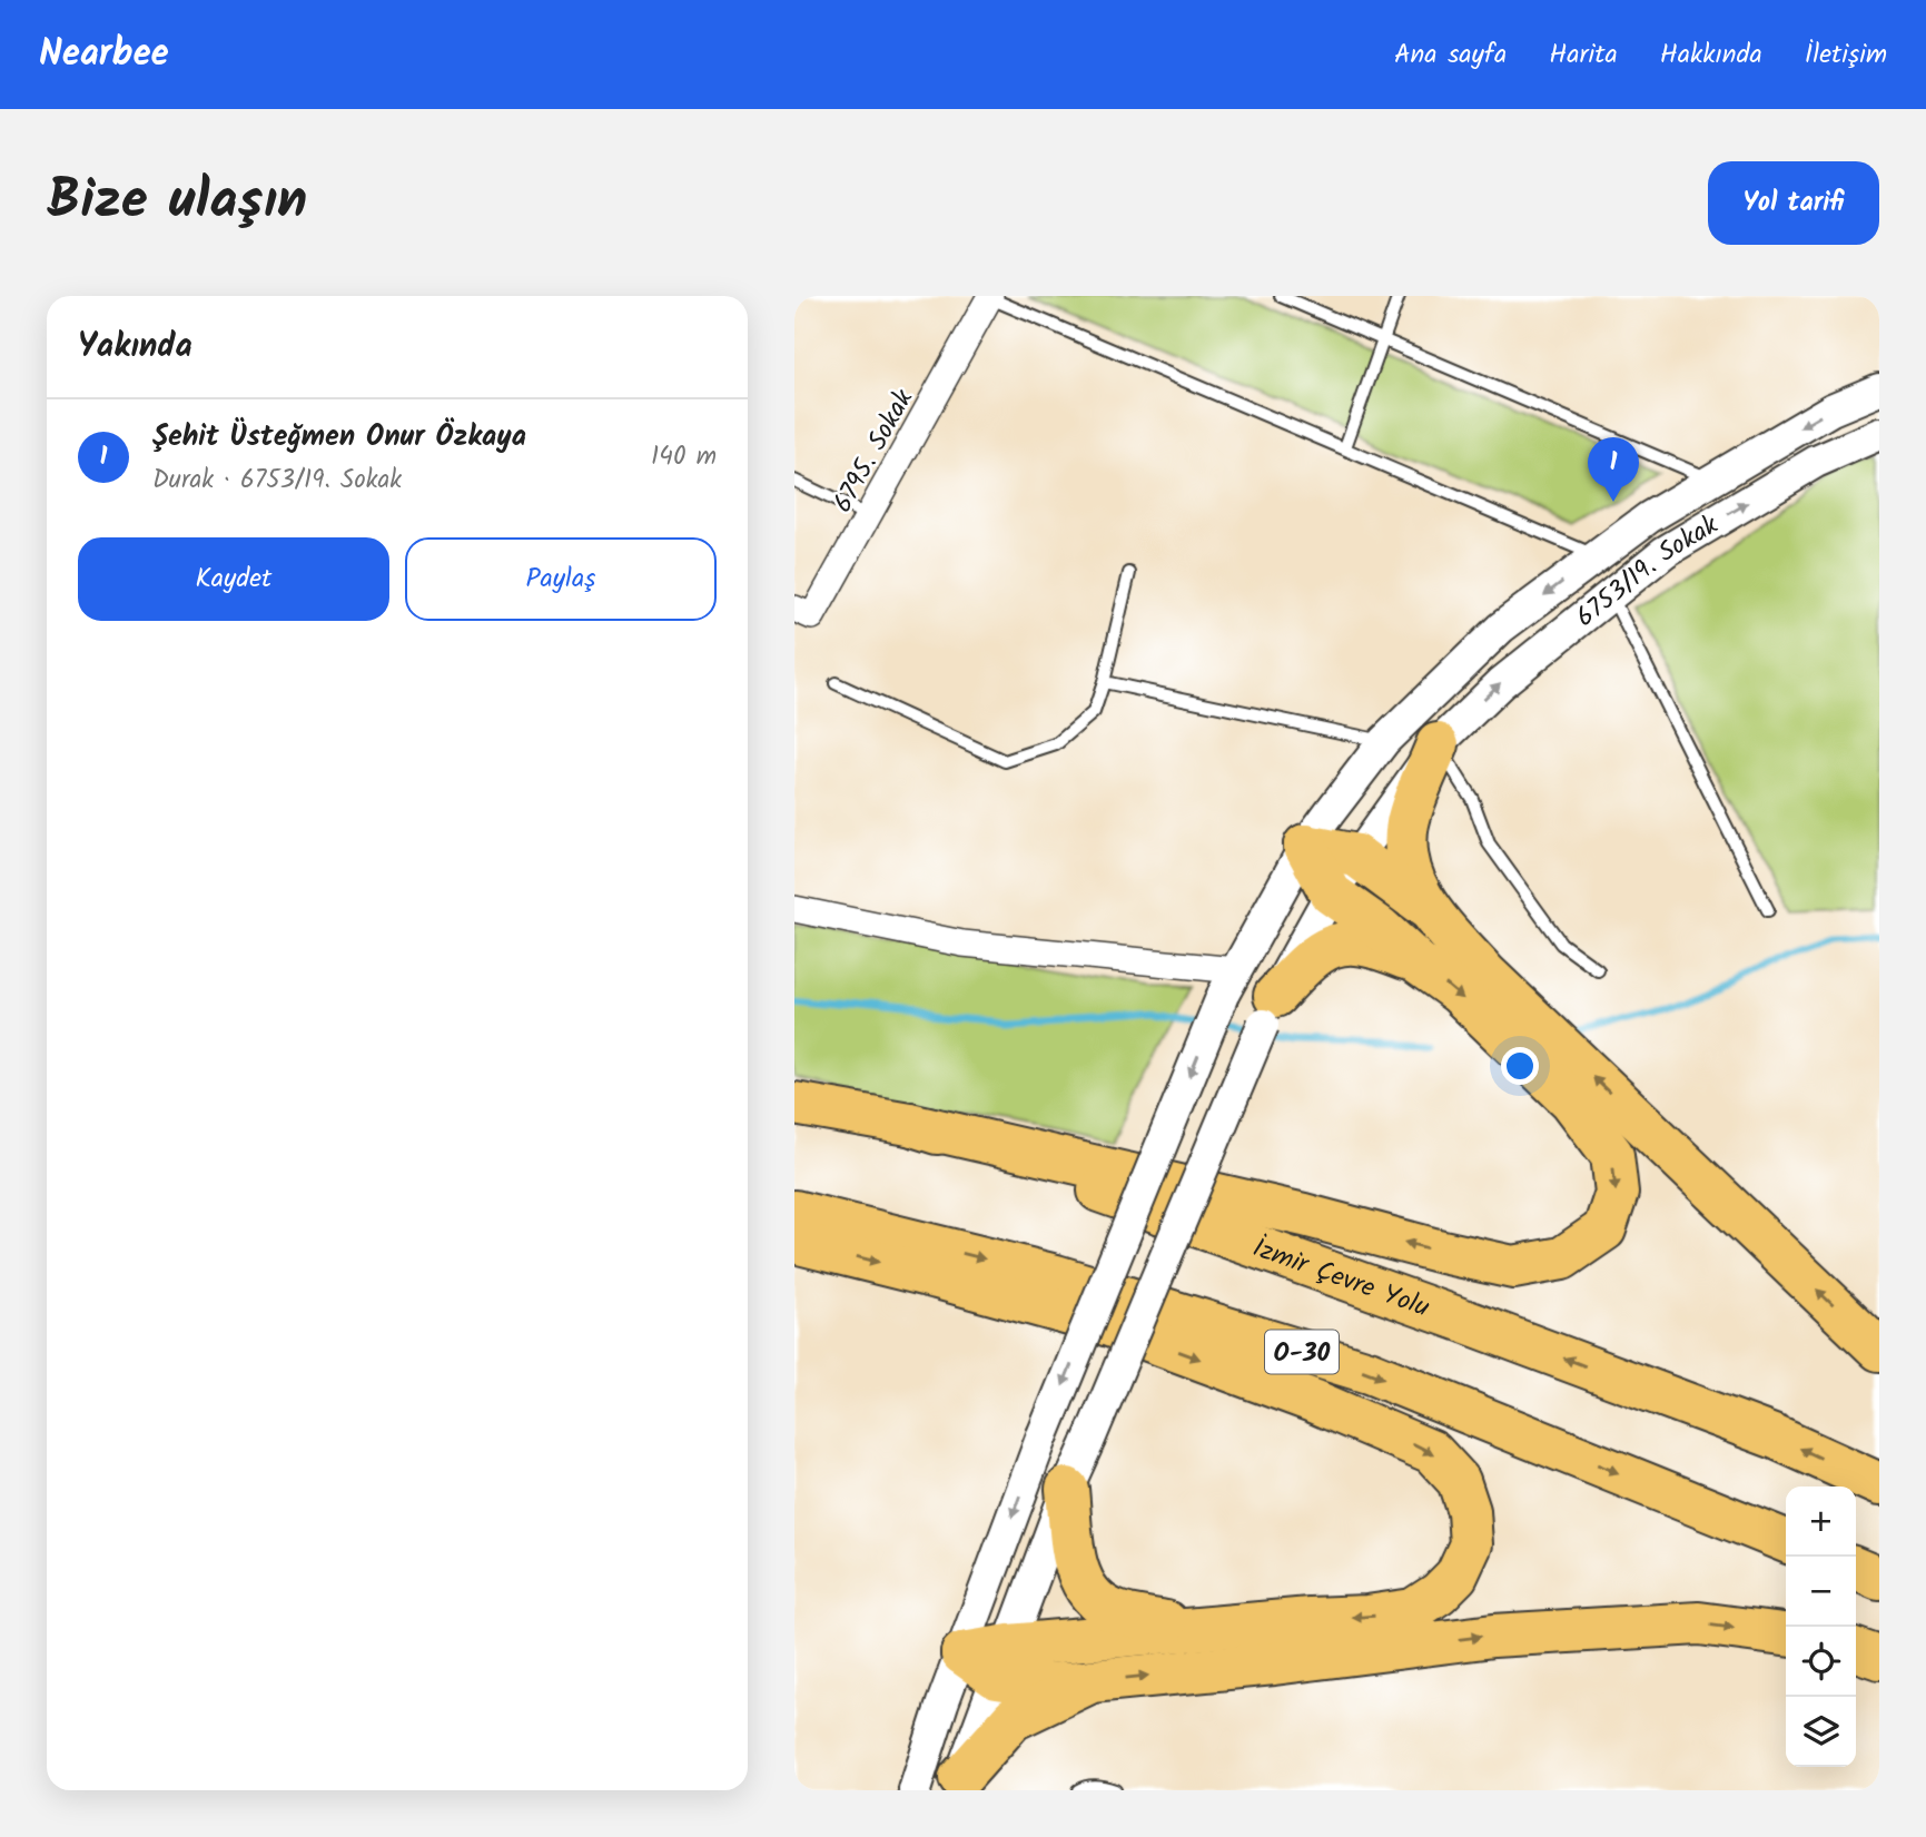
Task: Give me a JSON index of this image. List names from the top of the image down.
{
  "streets": {
    "highway": ["İzmir Çevre Yolu", "O-30"],
    "street": ["6795. Sokak", "6753/19. Sokak"]
  },
  "page": {
    "header": "Nearbee",
    "nav": [
      "Ana sayfa",
      "Harita",
      "Hakkında",
      "İletişim"
    ],
    "title": "Bize ulaşın",
    "buttons": [
      "Yol tarifi",
      ["Kaydet", "Paylaş"]
    ],
    "heading": "Yakında",
    "list": [
      {
        "mark": "1",
        "name": "Şehit Üsteğmen Onur Özkaya",
        "note": "Durak · 6753/19. Sokak",
        "value": "140 m"
      }
    ],
    "pins": "1",
    "map_buttons": ["+", "−"]
  }
}
